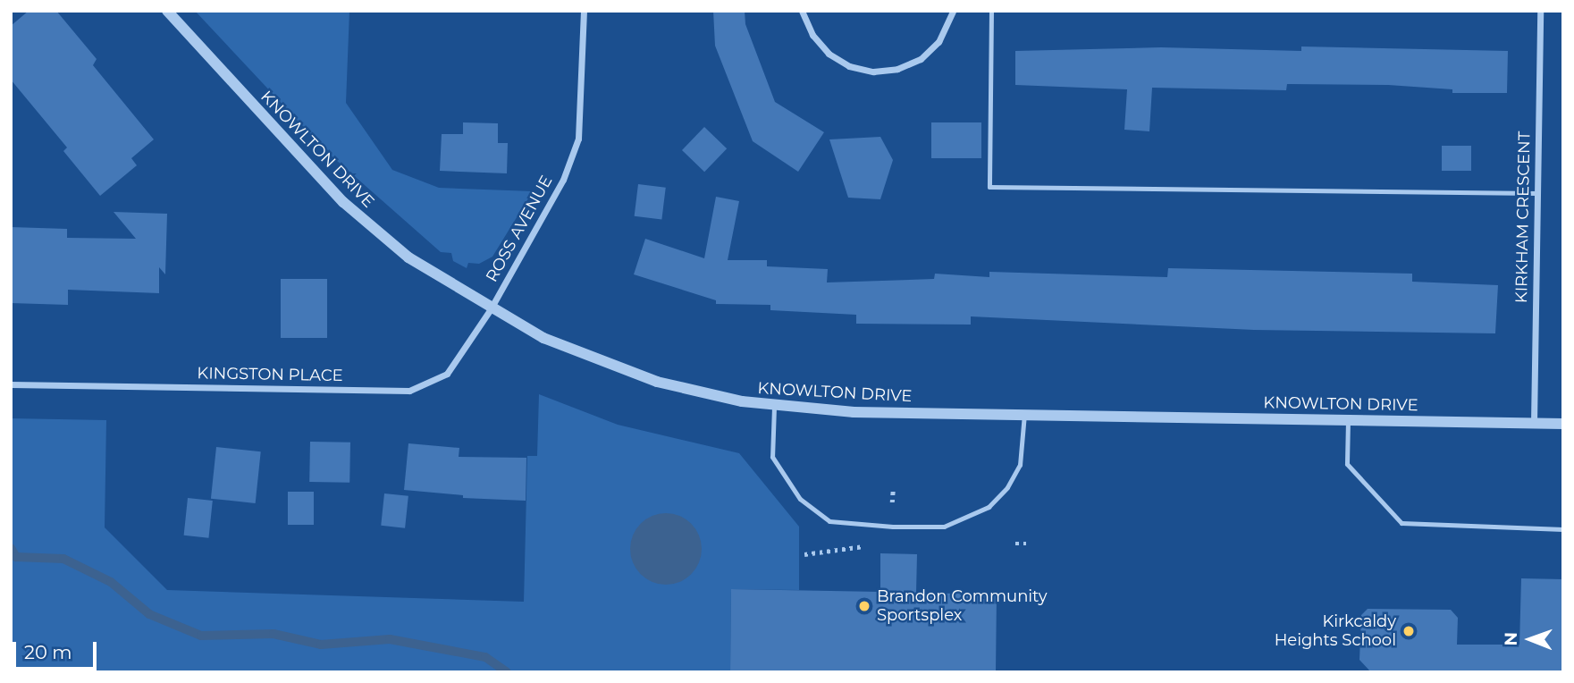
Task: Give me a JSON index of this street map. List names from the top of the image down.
{
  "streets": {
    "street": [
      "KNOWLTON DRIVE",
      "KIRKHAM CRESCENT",
      "ROSS AVENUE",
      "KINGSTON PLACE"
    ]
  },
  "crossings": [
    ["KNOWLTON DRIVE", "KIRKHAM CRESCENT"],
    ["KNOWLTON DRIVE", "ROSS AVENUE"],
    ["KNOWLTON DRIVE", "KINGSTON PLACE"],
    ["ROSS AVENUE", "KINGSTON PLACE"]
  ],
  "places": ["Brandon Community Sportsplex", "Kirkcaldy Heights School"],
  "scale_bar": "20 m",
  "north": "left"
}
